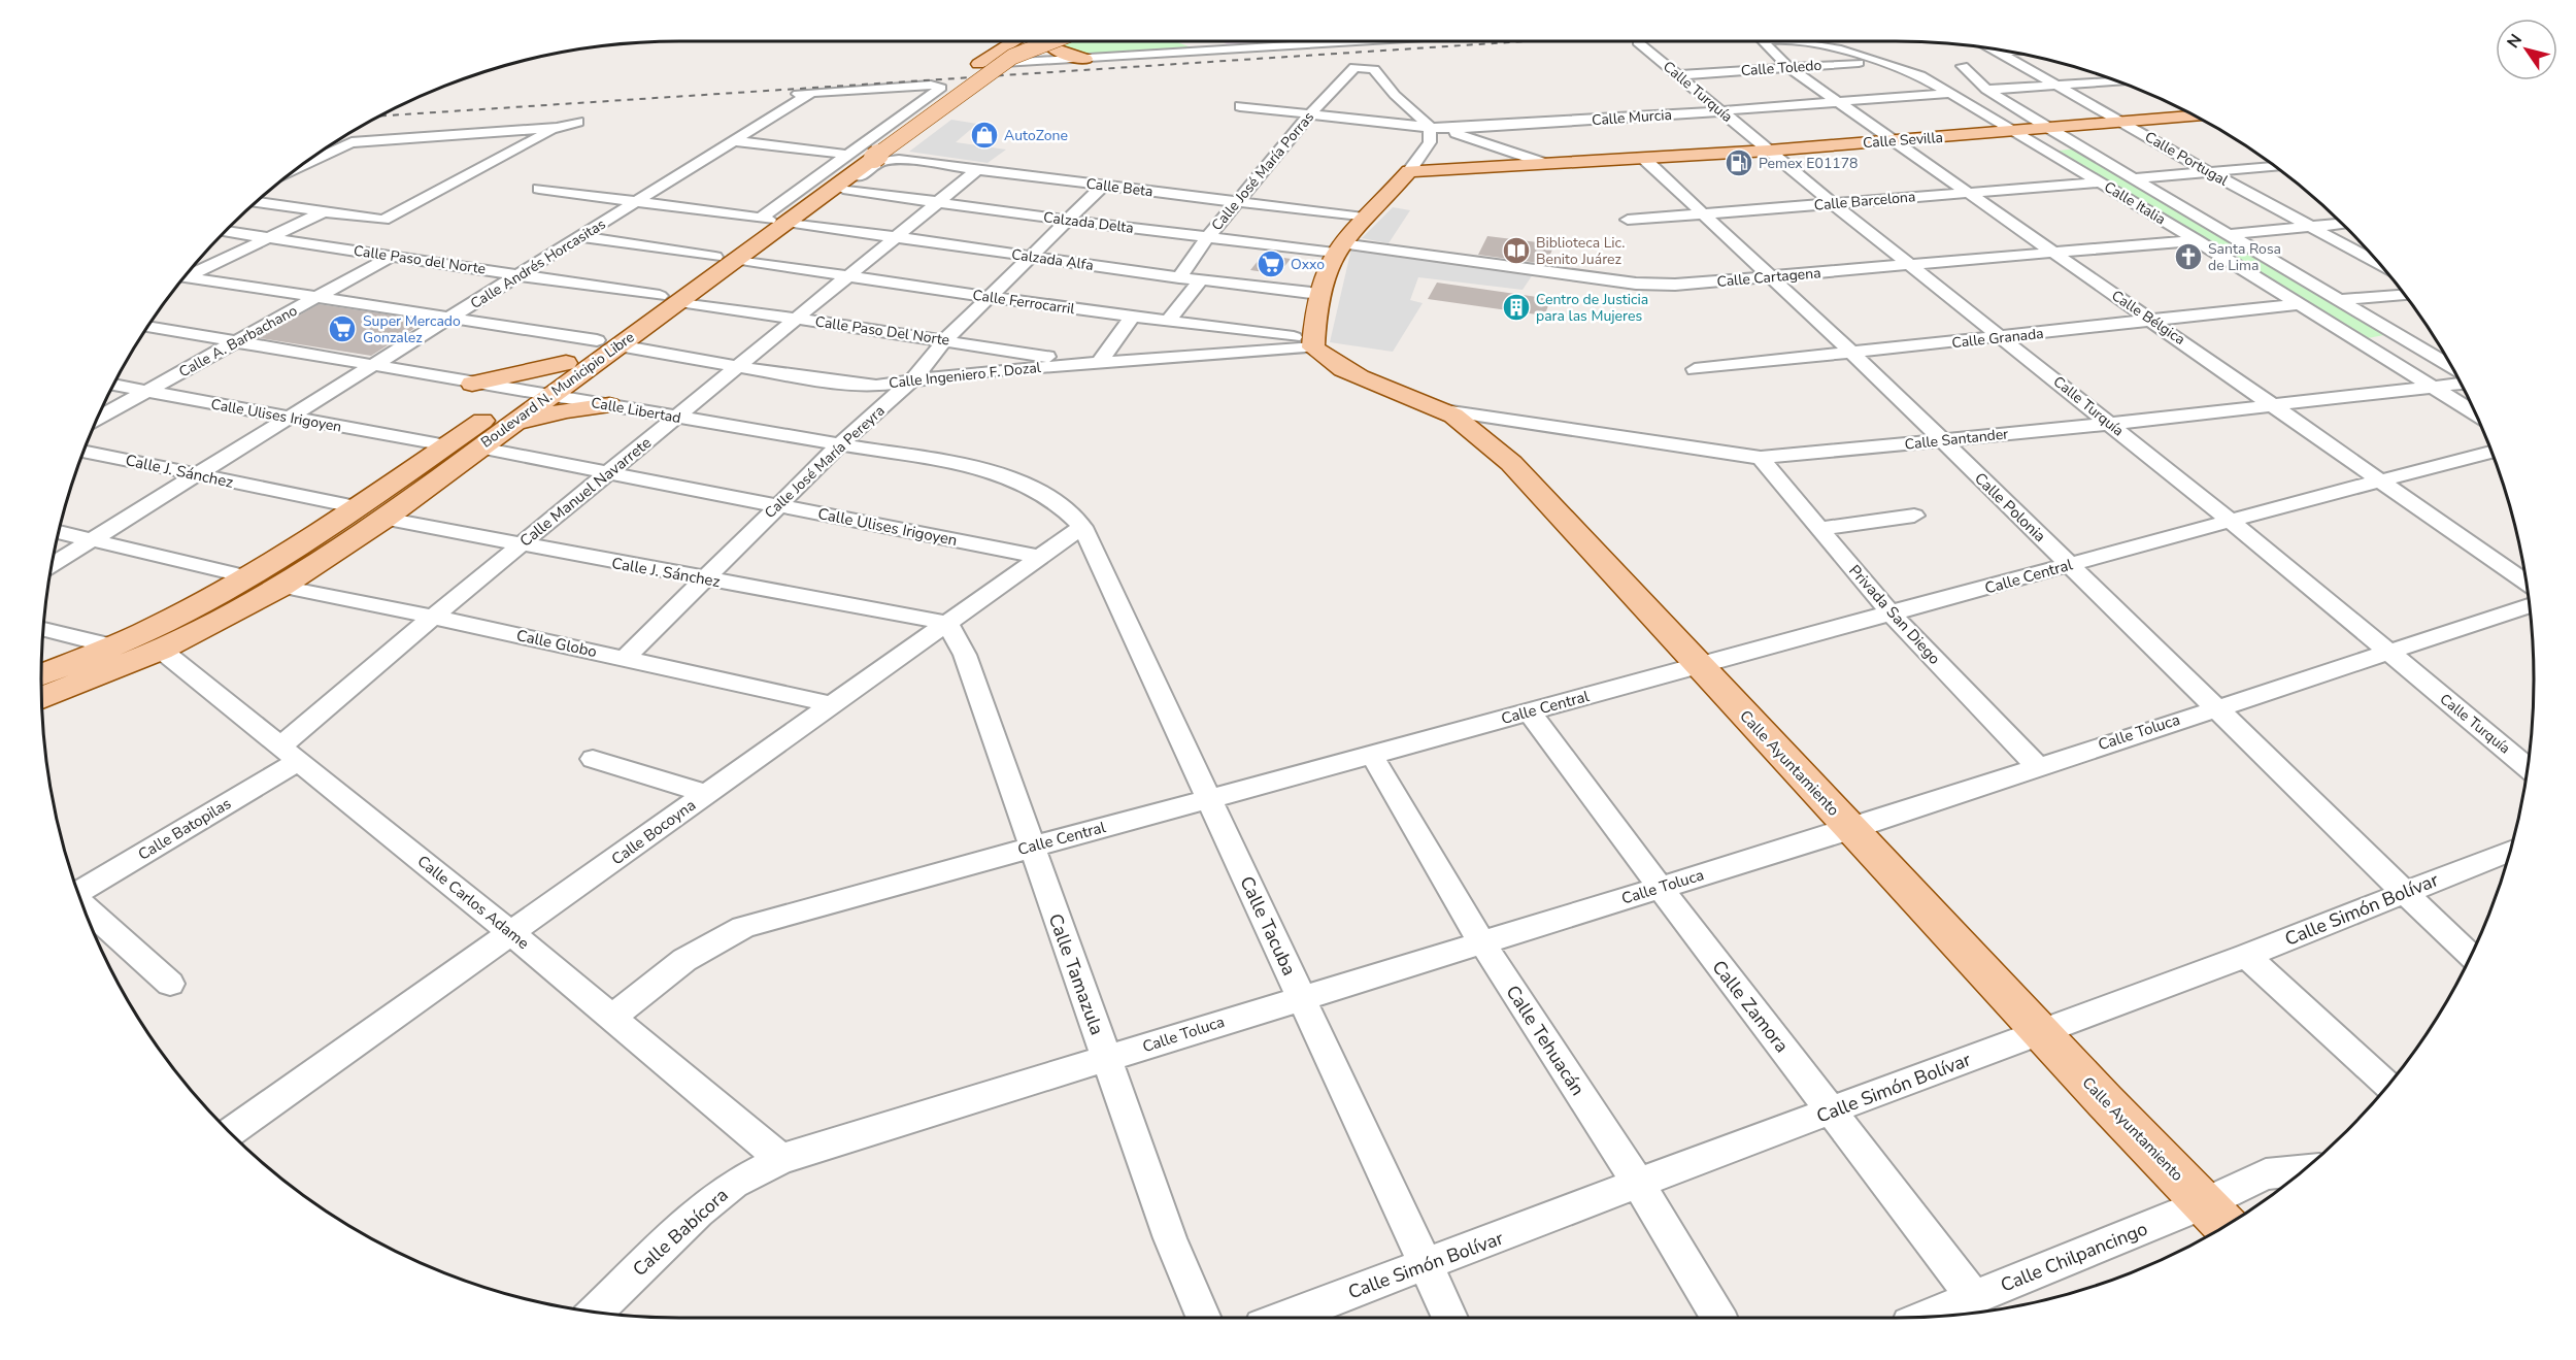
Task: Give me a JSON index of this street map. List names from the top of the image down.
{
  "streets": {
    "main road": ["Calle Sevilla", "Boulevard N. Municipio Libre", "Calle Ayuntamiento"],
    "street": [
      "Calle Toledo",
      "Calle Turquía",
      "Calle Murcia",
      "Calle Portugal",
      "Calle José María Porras",
      "Calle Beta",
      "Calle Barcelona",
      "Calle Italia",
      "Calzada Delta",
      "Calle Paso del Norte",
      "Calzada Alfa",
      "Calle Andrés Horcasitas",
      "Calle Cartagena",
      "Calle Ferrocarril",
      "Calle Bélgica",
      "Calle Paso Del Norte",
      "Calle Granada",
      "Calle A. Barbachano",
      "Calle Ingeniero F. Dozal",
      "Calle Libertad",
      "Calle Ulises Irigoyen",
      "Calle Santander",
      "Calle José María Pereyra",
      "Calle J. Sánchez",
      "Calle Manuel Navarrete",
      "Calle Polonia",
      "Calle Central",
      "Privada San Diego",
      "Calle Globo",
      "Calle Toluca",
      "Calle Batopilas",
      "Calle Bocoyna",
      "Calle Carlos Adame",
      "Calle Simón Bolívar",
      "Calle Tacuba",
      "Calle Tamazula",
      "Calle Zamora",
      "Calle Tehuacán",
      "Calle Babícora",
      "Calle Chilpancingo"
    ]
  },
  "crossings": [
    ["Calle Toledo", "Calle Turquía"],
    ["Calle Toledo", "Calle Italia"],
    ["Calle Toledo", "Calle Bélgica"],
    ["Calle Turquía", "Calle Murcia"],
    ["Calle Turquía", "Calle Sevilla"],
    ["Calle Turquía", "Calle Barcelona"],
    ["Calle Turquía", "Calle Cartagena"],
    ["Calle Turquía", "Calle Granada"],
    ["Calle Turquía", "Calle Santander"],
    ["Calle Turquía", "Calle Central"],
    ["Calle Turquía", "Calle Toluca"],
    ["Calle Murcia", "Calle José María Porras"],
    ["Calle Murcia", "Calle Italia"],
    ["Calle Murcia", "Calle Bélgica"],
    ["Calle Sevilla", "Calle Portugal"],
    ["Calle Sevilla", "Calle Italia"],
    ["Calle Sevilla", "Calle Bélgica"],
    ["Calle Sevilla", "Calle Polonia"],
    ["Calle José María Porras", "Calle Beta"],
    ["Calle José María Porras", "Calzada Delta"],
    ["Calle José María Porras", "Calzada Alfa"],
    ["Calle Beta", "Calle Andrés Horcasitas"],
    ["Calle Beta", "Boulevard N. Municipio Libre"],
    ["Calle Beta", "Calle José María Pereyra"],
    ["Calle Beta", "Calle Manuel Navarrete"],
    ["Calle Barcelona", "Calle Italia"],
    ["Calle Barcelona", "Calle Bélgica"],
    ["Calle Barcelona", "Calle Polonia"],
    ["Calle Italia", "Calle Cartagena"],
    ["Calle Italia", "Calle Granada"],
    ["Calle Italia", "Calle Santander"],
    ["Calzada Delta", "Calle Cartagena"],
    ["Calzada Delta", "Calle José María Pereyra"],
    ["Calzada Delta", "Calle Manuel Navarrete"],
    ["Calle Paso del Norte", "Calle Andrés Horcasitas"],
    ["Calle Paso del Norte", "Calle Paso Del Norte"],
    ["Calle Paso del Norte", "Calle A. Barbachano"],
    ["Calle Paso del Norte", "Boulevard N. Municipio Libre"],
    ["Calzada Alfa", "Calle Andrés Horcasitas"],
    ["Calzada Alfa", "Boulevard N. Municipio Libre"],
    ["Calzada Alfa", "Calle José María Pereyra"],
    ["Calzada Alfa", "Calle Manuel Navarrete"],
    ["Calle Andrés Horcasitas", "Calle Ferrocarril"],
    ["Calle Andrés Horcasitas", "Calle Ingeniero F. Dozal"],
    ["Calle Andrés Horcasitas", "Calle Libertad"],
    ["Calle Andrés Horcasitas", "Calle Ulises Irigoyen"],
    ["Calle Andrés Horcasitas", "Calle J. Sánchez"],
    ["Calle Cartagena", "Calle Bélgica"],
    ["Calle Cartagena", "Calle Polonia"],
    ["Calle Ferrocarril", "Calle Ingeniero F. Dozal"],
    ["Calle Ferrocarril", "Boulevard N. Municipio Libre"],
    ["Calle Ferrocarril", "Calle José María Pereyra"],
    ["Calle Ferrocarril", "Calle Manuel Navarrete"],
    ["Calle Ferrocarril", "Calle Ayuntamiento"],
    ["Calle Bélgica", "Calle Granada"],
    ["Calle Bélgica", "Calle Santander"],
    ["Calle Bélgica", "Calle Central"],
    ["Calle Paso Del Norte", "Calle Ingeniero F. Dozal"],
    ["Calle Paso Del Norte", "Boulevard N. Municipio Libre"],
    ["Calle Paso Del Norte", "Calle José María Pereyra"],
    ["Calle Paso Del Norte", "Calle Manuel Navarrete"],
    ["Calle Granada", "Calle Polonia"],
    ["Calle A. Barbachano", "Calle Ingeniero F. Dozal"],
    ["Calle A. Barbachano", "Calle Libertad"],
    ["Calle A. Barbachano", "Calle Ulises Irigoyen"],
    ["Calle Ingeniero F. Dozal", "Boulevard N. Municipio Libre"],
    ["Calle Ingeniero F. Dozal", "Calle José María Pereyra"],
    ["Calle Ingeniero F. Dozal", "Calle Manuel Navarrete"],
    ["Calle Ingeniero F. Dozal", "Calle Ayuntamiento"],
    ["Boulevard N. Municipio Libre", "Calle Libertad"],
    ["Boulevard N. Municipio Libre", "Calle Ulises Irigoyen"],
    ["Boulevard N. Municipio Libre", "Calle J. Sánchez"],
    ["Boulevard N. Municipio Libre", "Calle Globo"],
    ["Boulevard N. Municipio Libre", "Calle Carlos Adame"],
    ["Calle Libertad", "Calle José María Pereyra"],
    ["Calle Libertad", "Calle Manuel Navarrete"],
    ["Calle Libertad", "Calle Bocoyna"],
    ["Calle Libertad", "Calle Tacuba"],
    ["Calle Ulises Irigoyen", "Calle José María Pereyra"],
    ["Calle Ulises Irigoyen", "Calle Manuel Navarrete"],
    ["Calle Ulises Irigoyen", "Calle Bocoyna"],
    ["Calle Santander", "Calle Polonia"],
    ["Calle Santander", "Privada San Diego"],
    ["Calle Santander", "Calle Ayuntamiento"],
    ["Calle José María Pereyra", "Calle J. Sánchez"],
    ["Calle José María Pereyra", "Calle Globo"],
    ["Calle J. Sánchez", "Calle Manuel Navarrete"],
    ["Calle J. Sánchez", "Calle Bocoyna"],
    ["Calle J. Sánchez", "Calle Tamazula"],
    ["Calle Manuel Navarrete", "Calle Globo"],
    ["Calle Manuel Navarrete", "Calle Batopilas"],
    ["Calle Manuel Navarrete", "Calle Carlos Adame"],
    ["Calle Polonia", "Calle Central"],
    ["Calle Polonia", "Calle Toluca"],
    ["Calle Polonia", "Calle Simón Bolívar"],
    ["Calle Central", "Privada San Diego"],
    ["Calle Central", "Calle Ayuntamiento"],
    ["Calle Central", "Calle Carlos Adame"],
    ["Calle Central", "Calle Tacuba"],
    ["Calle Central", "Calle Tamazula"],
    ["Calle Central", "Calle Zamora"],
    ["Calle Central", "Calle Tehuacán"],
    ["Privada San Diego", "Calle Toluca"],
    ["Calle Globo", "Calle Bocoyna"],
    ["Calle Toluca", "Calle Ayuntamiento"],
    ["Calle Toluca", "Calle Carlos Adame"],
    ["Calle Toluca", "Calle Tacuba"],
    ["Calle Toluca", "Calle Tamazula"],
    ["Calle Toluca", "Calle Zamora"],
    ["Calle Toluca", "Calle Tehuacán"],
    ["Calle Toluca", "Calle Babícora"],
    ["Calle Ayuntamiento", "Calle Simón Bolívar"],
    ["Calle Ayuntamiento", "Calle Chilpancingo"],
    ["Calle Batopilas", "Calle Carlos Adame"],
    ["Calle Bocoyna", "Calle Carlos Adame"],
    ["Calle Bocoyna", "Calle Tacuba"],
    ["Calle Bocoyna", "Calle Tamazula"],
    ["Calle Carlos Adame", "Calle Babícora"],
    ["Calle Simón Bolívar", "Calle Tacuba"],
    ["Calle Simón Bolívar", "Calle Zamora"],
    ["Calle Simón Bolívar", "Calle Tehuacán"],
    ["Calle Zamora", "Calle Chilpancingo"]
  ],
  "places": {
    "shop": ["AutoZone"],
    "fuel station": ["Pemex E01178"],
    "library": ["Biblioteca Lic. Benito Juárez"],
    "church": ["Santa Rosa de Lima"],
    "supermarket": ["Oxxo", "Super Mercado Gonzalez"],
    "building": ["Centro de Justicia para las Mujeres"]
  },
  "north": "top left"
}
